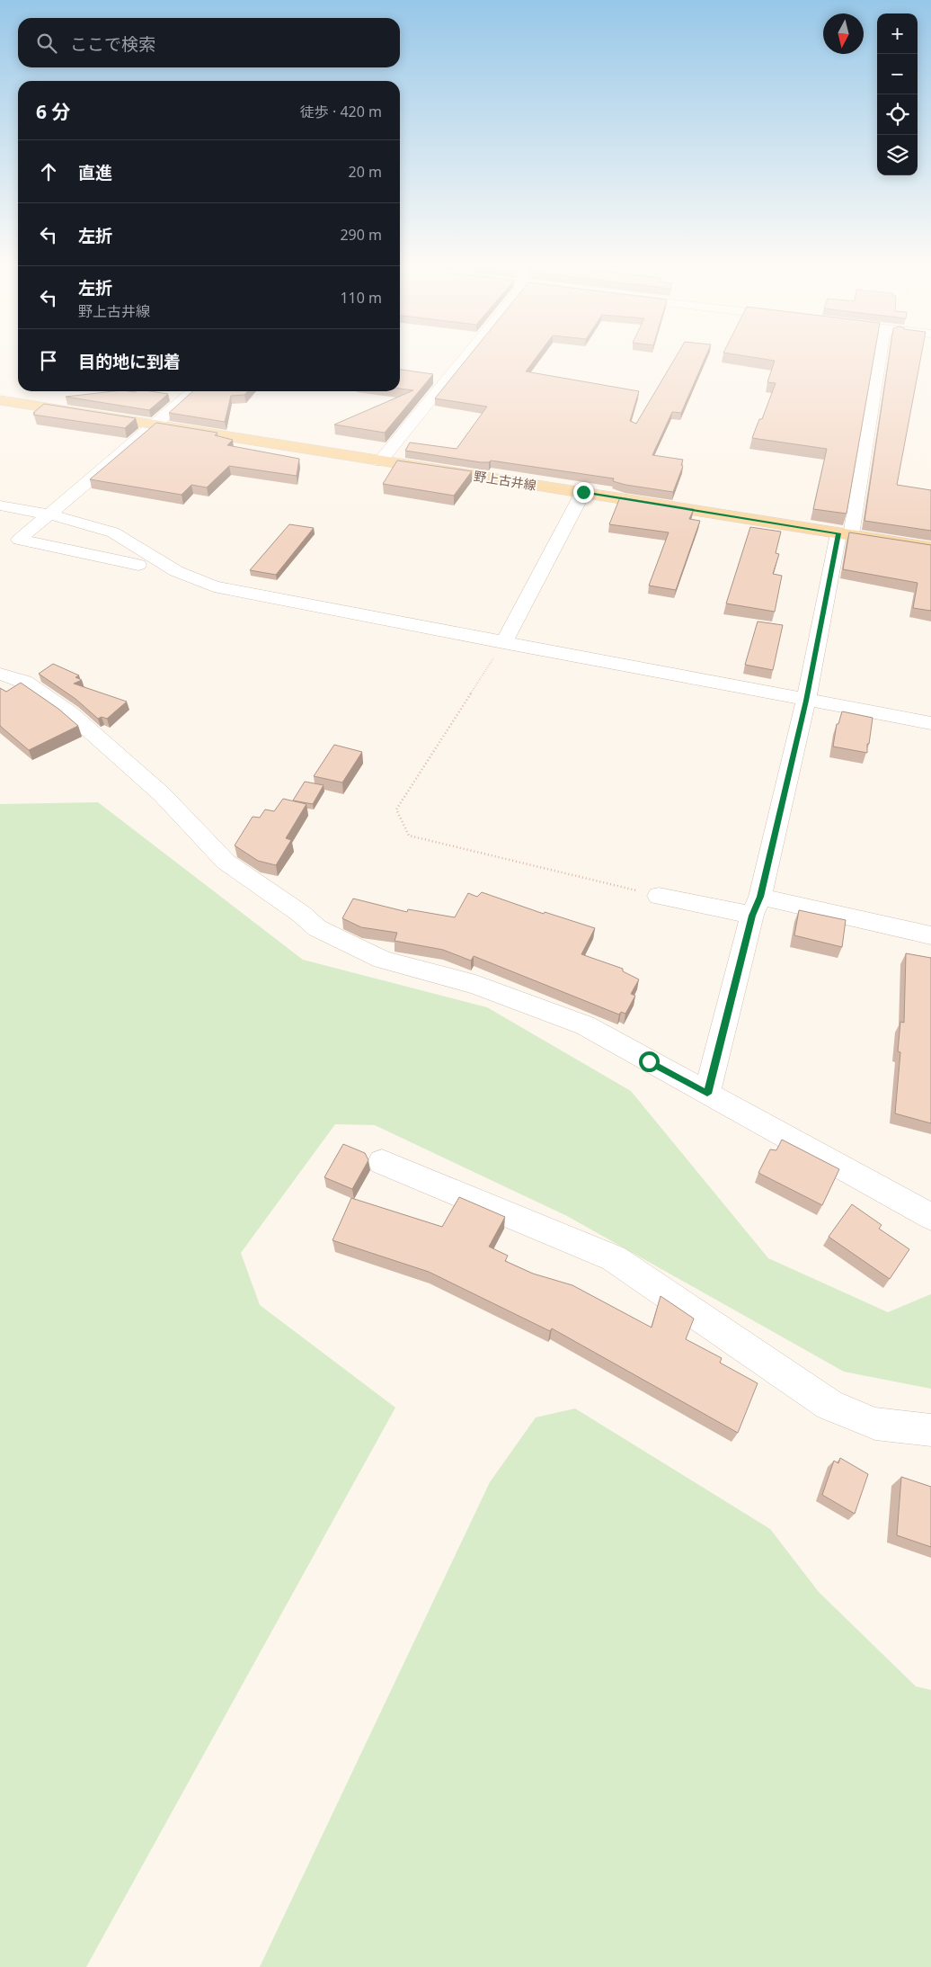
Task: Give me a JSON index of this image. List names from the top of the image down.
{
  "streets": {
    "main road": ["野上古井線"]
  },
  "north": "bottom",
  "page": {
    "map_buttons": ["+", "−"],
    "search": "ここで検索",
    "heading": ["6 分", "徒歩 · 420 m"],
    "list": [
      ["直進", "20 m"],
      ["左折", "290 m"],
      ["左折", "野上古井線", "110 m"],
      "目的地に到着"
    ]
  }
}
